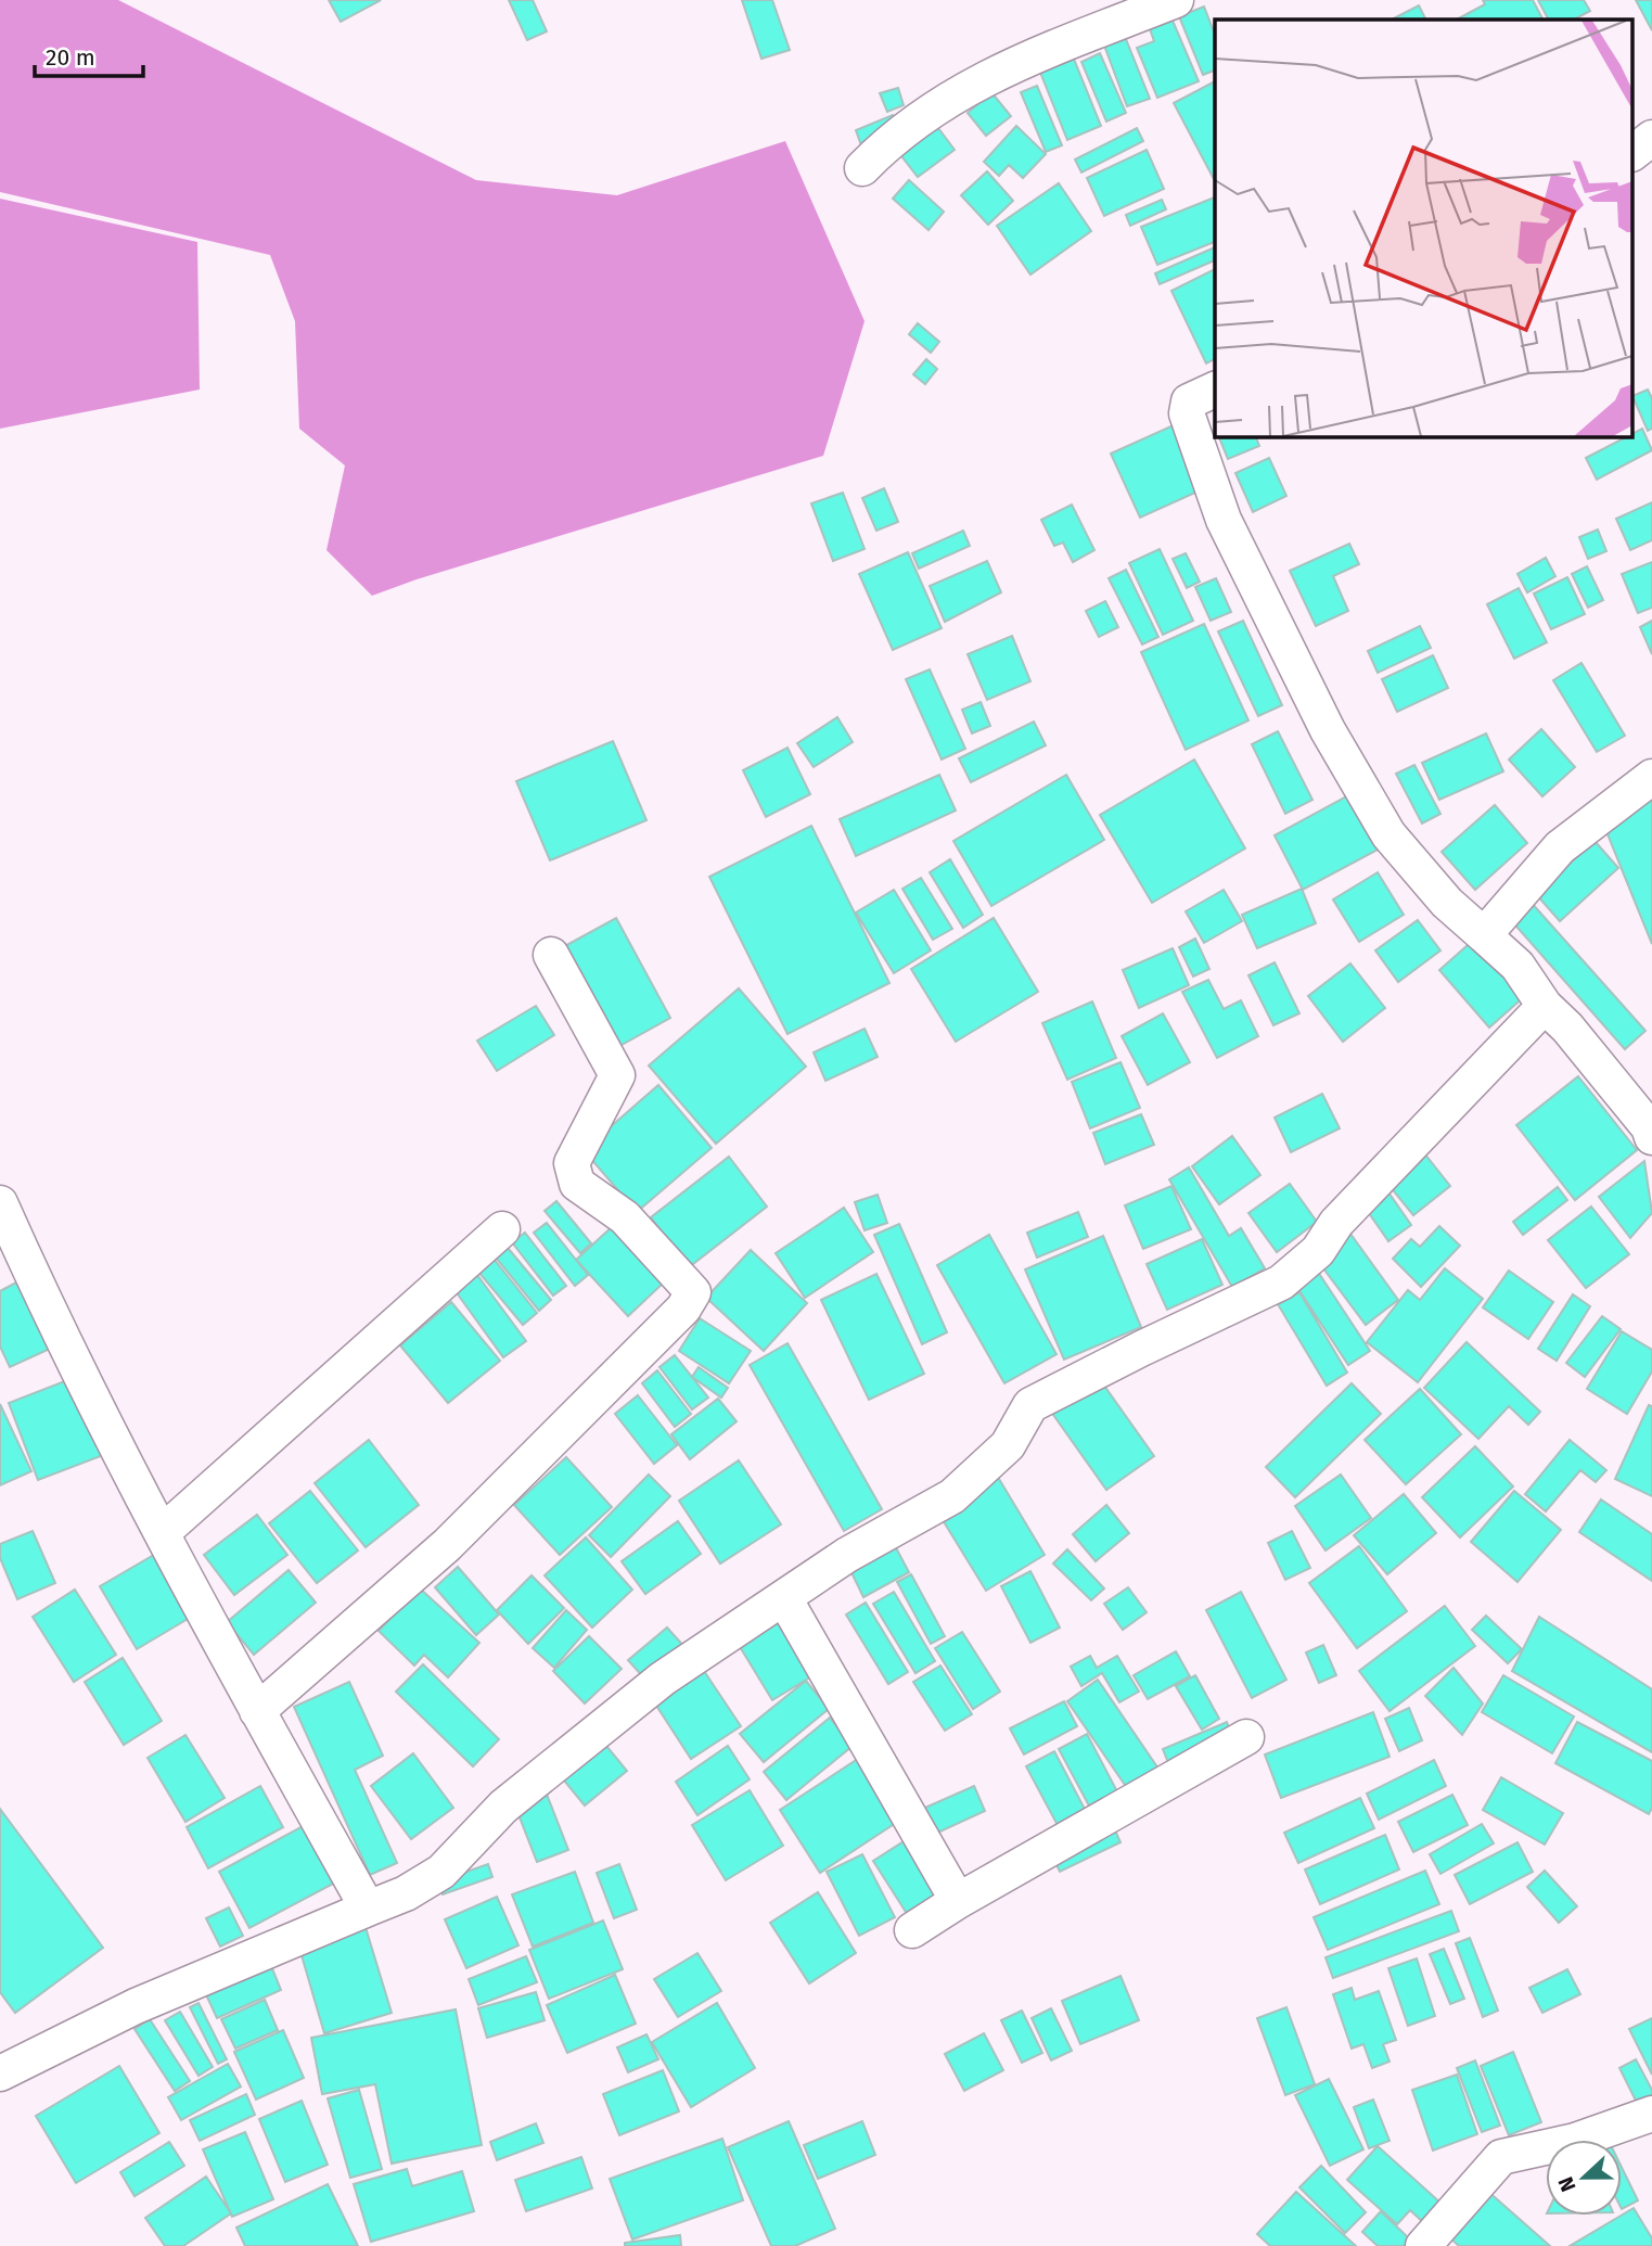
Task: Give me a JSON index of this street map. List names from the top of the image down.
{
  "scale_bar": "20 m",
  "north": "left"
}
